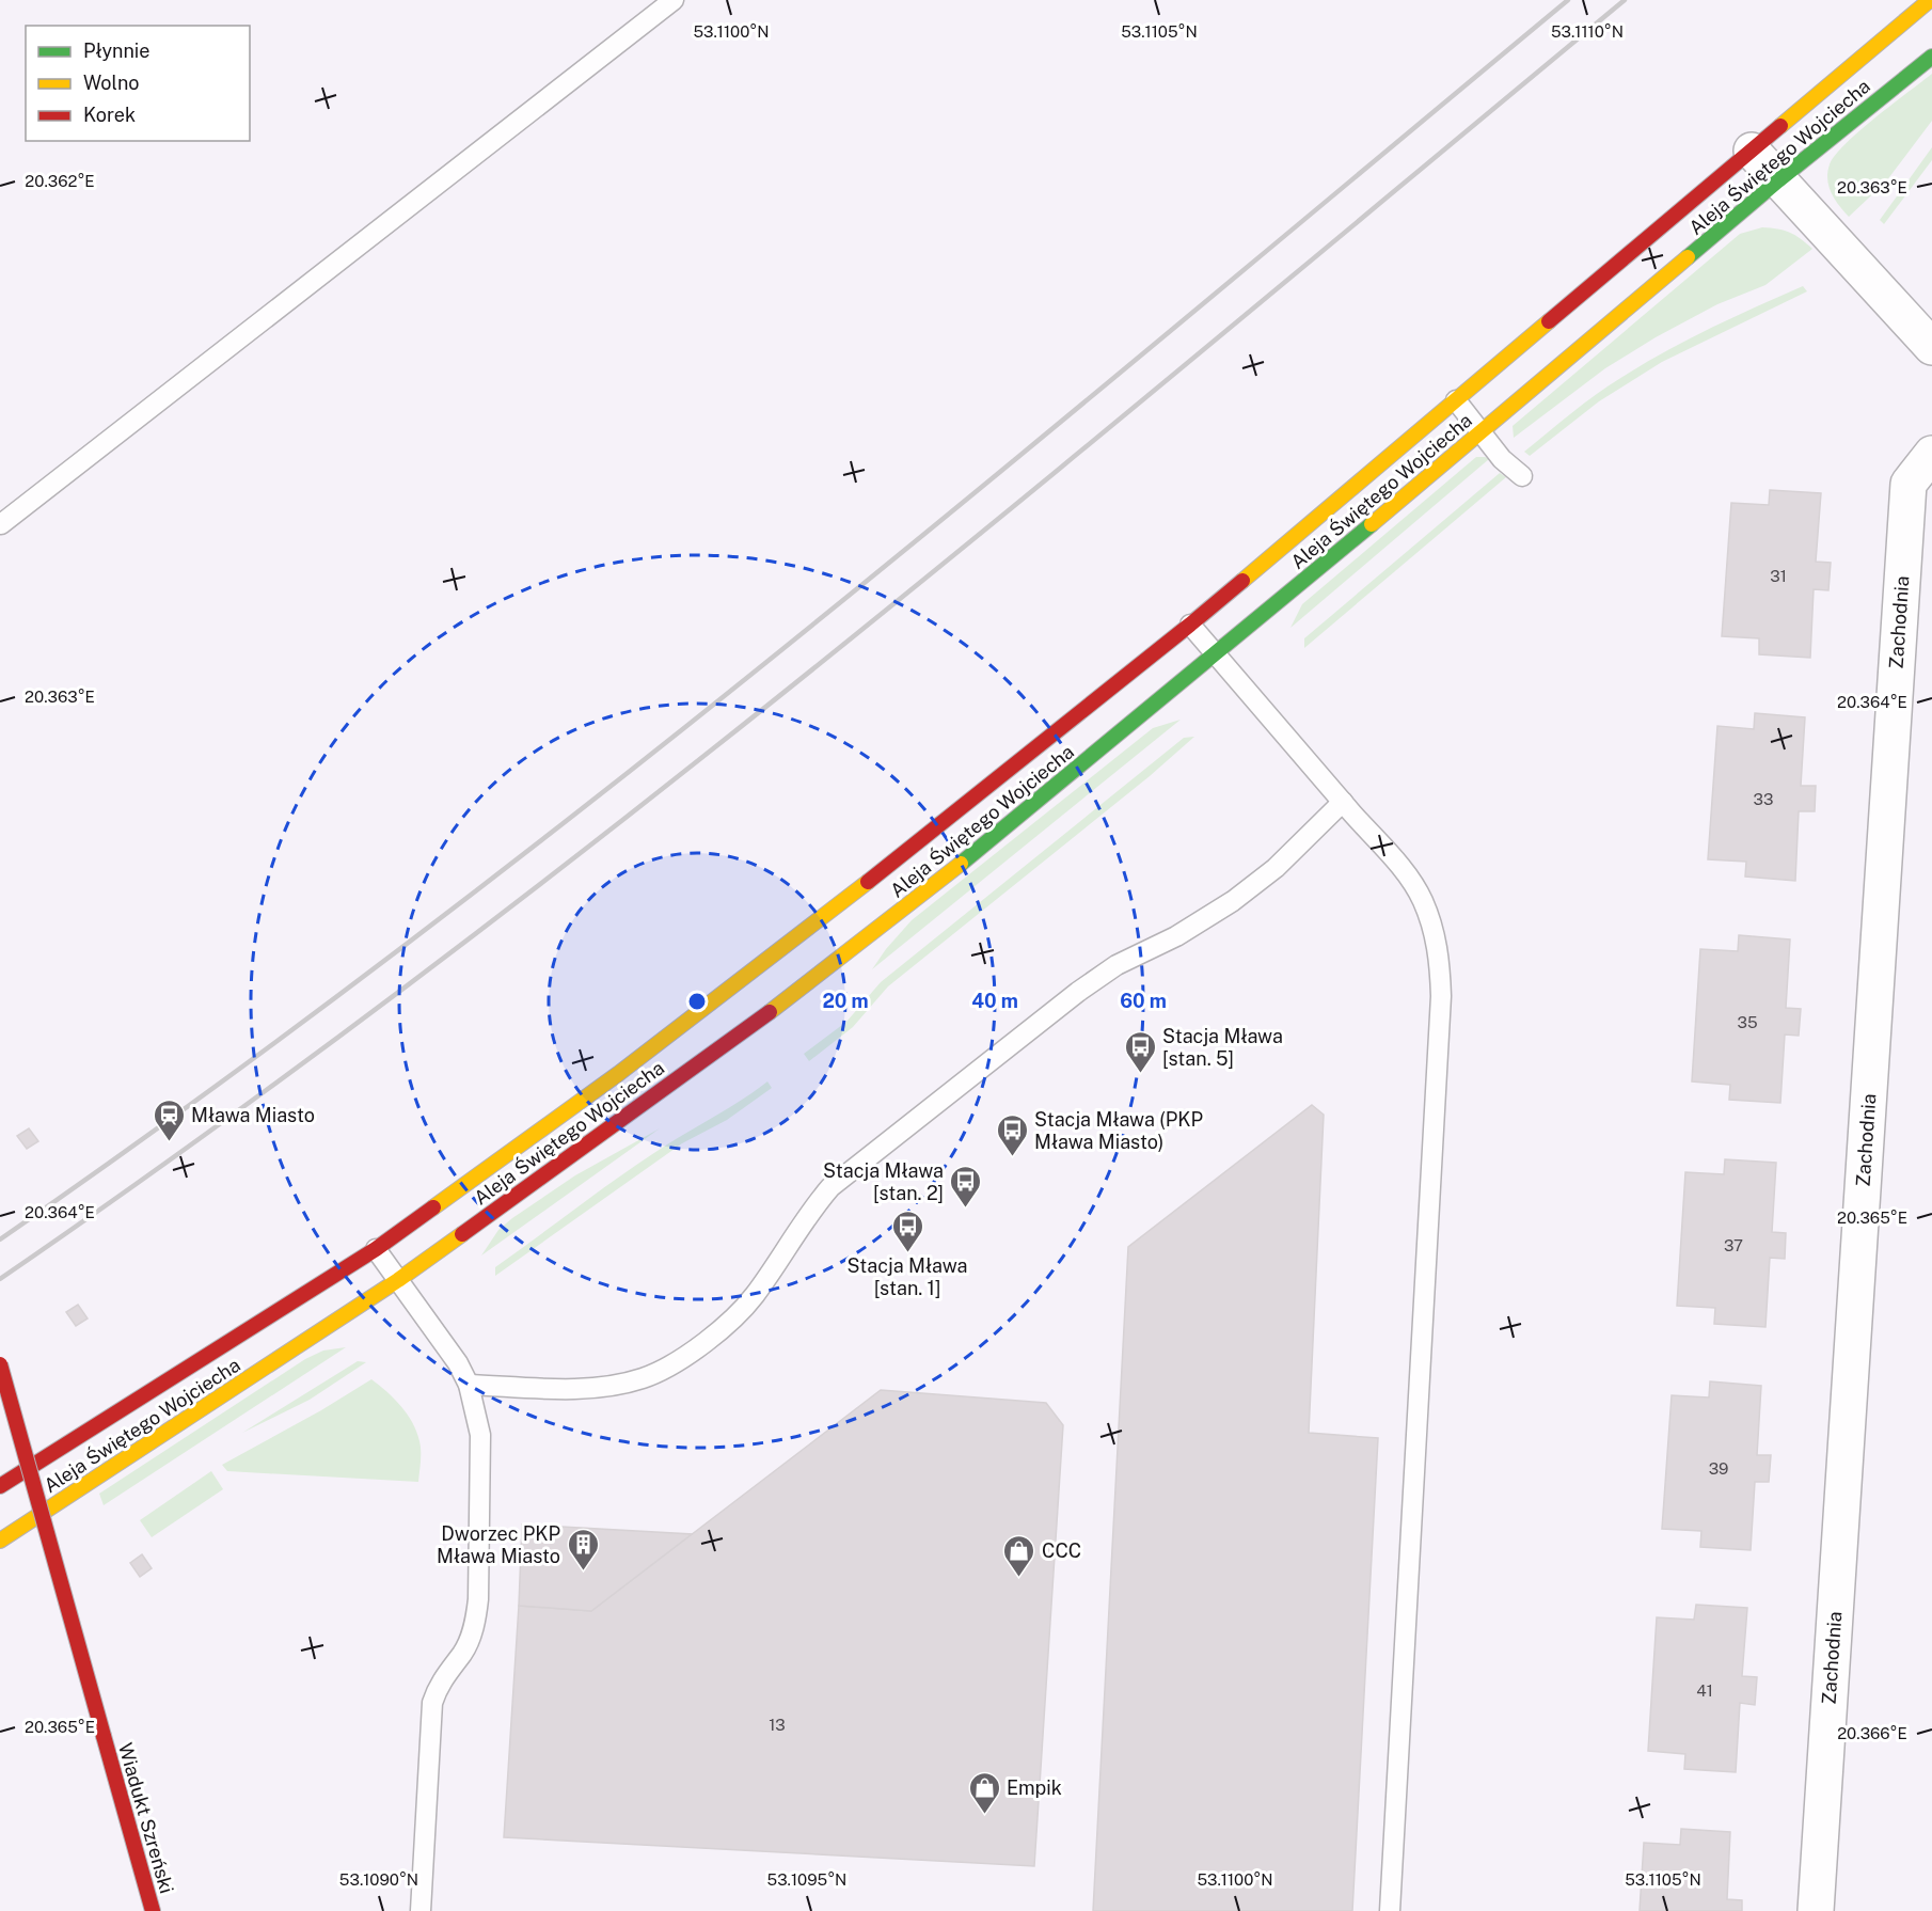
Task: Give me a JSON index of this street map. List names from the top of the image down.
{
  "streets": {
    "street": ["Aleja Świętego Wojciecha", "Zachodnia", "Wiadukt Szreński"]
  },
  "places": {
    "bus stop": [
      "Stacja Mława [stan. 5]",
      "Stacja Mława (PKP Mława Miasto)",
      "Stacja Mława [stan. 2]",
      "Stacja Mława [stan. 1]"
    ],
    "station": ["Mława Miasto"],
    "building": ["Dworzec PKP Mława Miasto"],
    "shop": ["CCC", "Empik"]
  },
  "house_numbers": [
    "31",
    "33",
    "35",
    "37",
    "39",
    "41",
    "13"
  ],
  "legend": ["Płynnie", "Wolno", "Korek"],
  "coordinates": [
    "53.1100°N",
    "53.1105°N",
    "53.1110°N",
    "20.362°E",
    "20.363°E",
    "20.364°E",
    "20.365°E",
    "20.366°E",
    "53.1090°N",
    "53.1095°N"
  ],
  "rings": ["20 m", "40 m", "60 m"]
}
